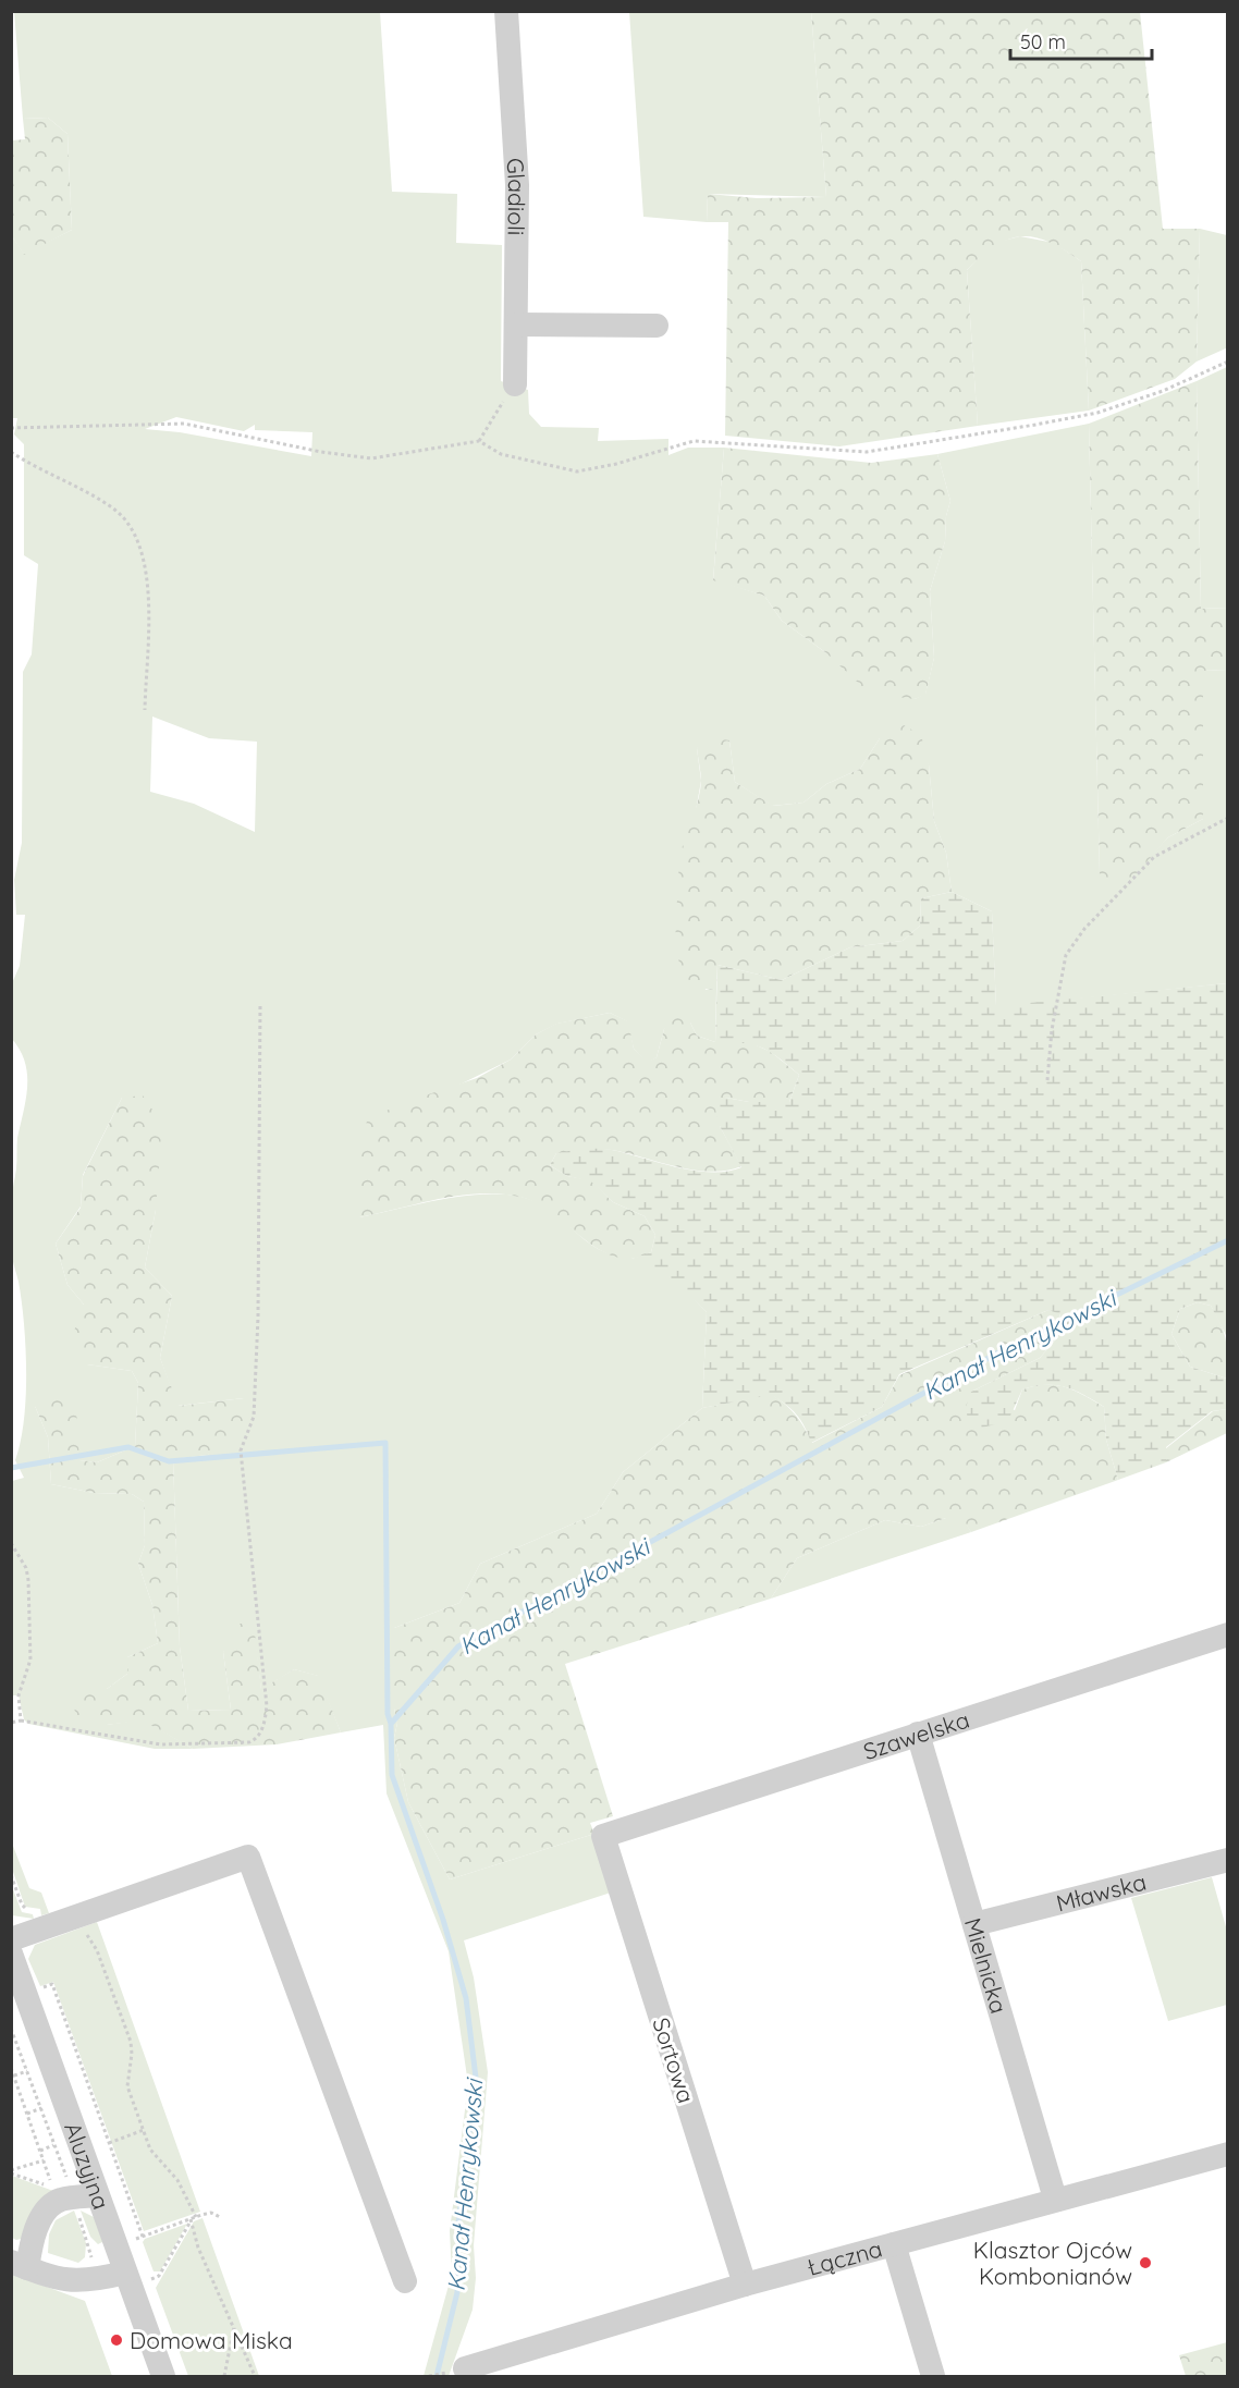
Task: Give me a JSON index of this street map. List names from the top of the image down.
{
  "streets": {
    "street": [
      "Gladioli",
      "Szawelska",
      "Mławska",
      "Mielnicka",
      "Sortowa",
      "Aluzyjna",
      "Łączna"
    ]
  },
  "crossings": [
    ["Szawelska", "Mielnicka"],
    ["Szawelska", "Sortowa"],
    ["Mławska", "Mielnicka"],
    ["Mielnicka", "Łączna"],
    ["Sortowa", "Łączna"]
  ],
  "water": ["Kanał Henrykowski"],
  "places": ["Klasztor Ojców Kombonianów", "Domowa Miska"],
  "scale_bar": "50 m"
}
